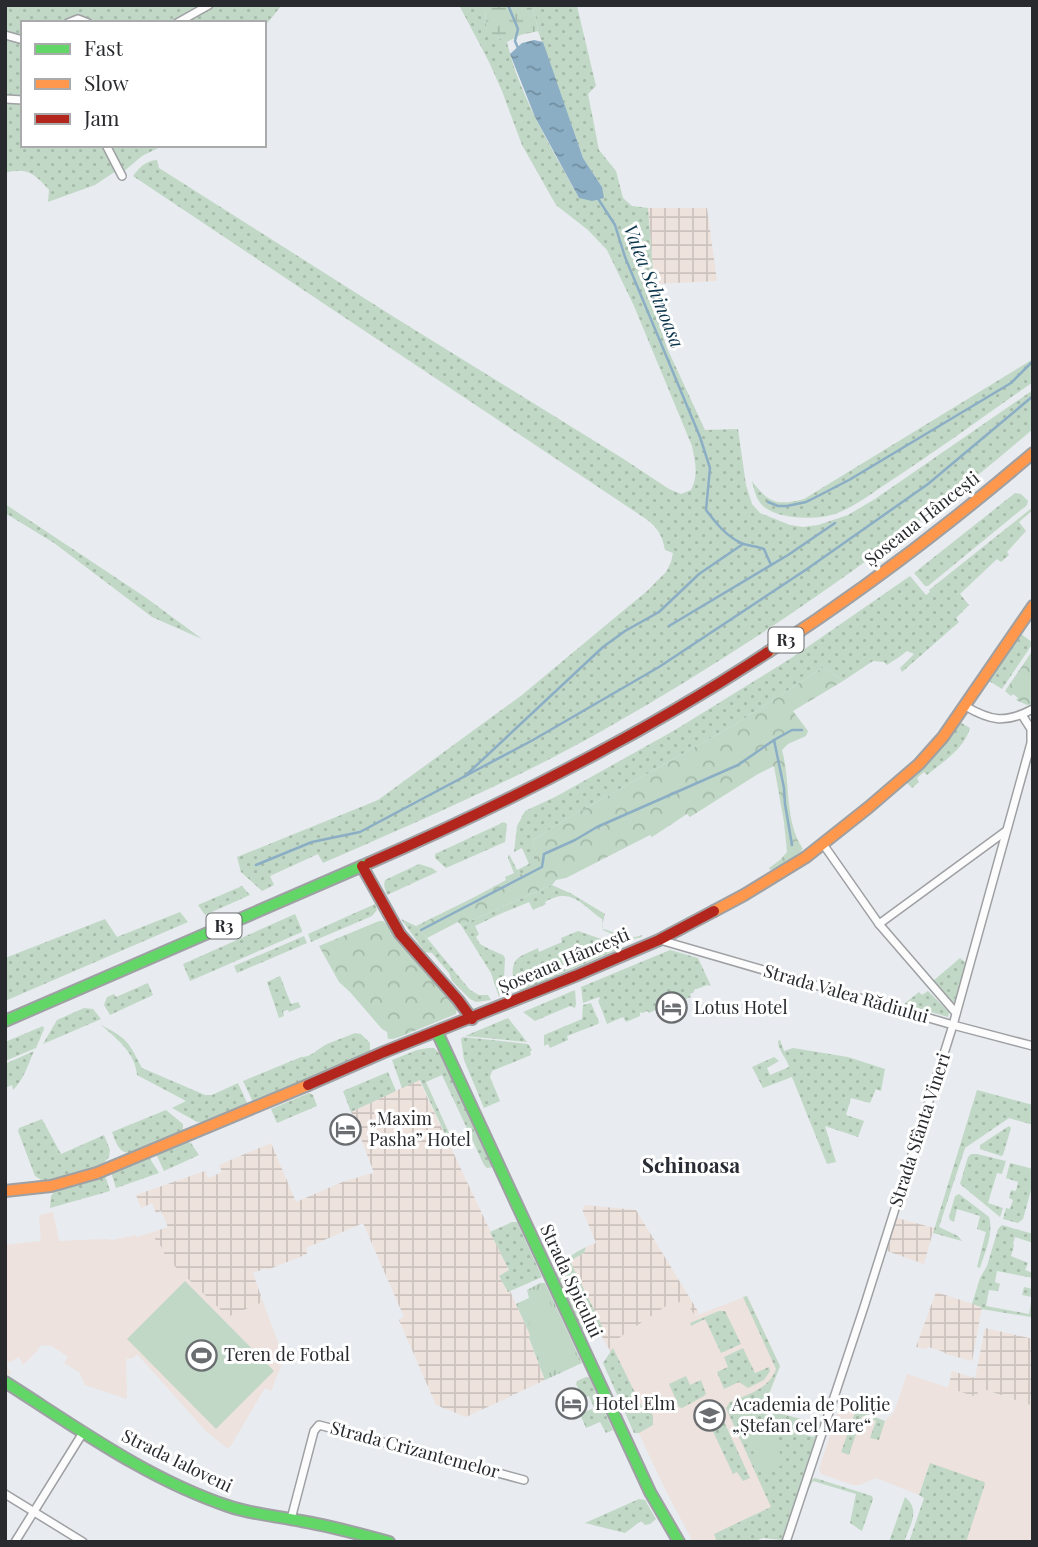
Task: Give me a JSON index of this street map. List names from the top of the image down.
{
  "streets": {
    "main road": [
      "Șoseaua Hâncești",
      "R3",
      "Strada Spicului",
      "Strada Ialoveni"
    ],
    "street": ["Strada Valea Rădiului", "Strada Sfânta Vineri", "Strada Crizantemelor"]
  },
  "crossings": [
    ["Șoseaua Hâncești", "Strada Valea Rădiului"],
    ["Șoseaua Hâncești", "Strada Spicului"],
    ["Strada Valea Rădiului", "Strada Sfânta Vineri"],
    ["Strada Crizantemelor", "Strada Ialoveni"]
  ],
  "districts": ["Schinoasa"],
  "water": ["Valea Schinoasa"],
  "places": {
    "hotel": ["Lotus Hotel", "„Maxim Pasha” Hotel", "Hotel Elm"],
    "sports": ["Teren de Fotbal"],
    "school or university": ["Academia de Poliție „Ștefan cel Mare“"]
  },
  "legend": ["Fast", "Slow", "Jam"]
}
